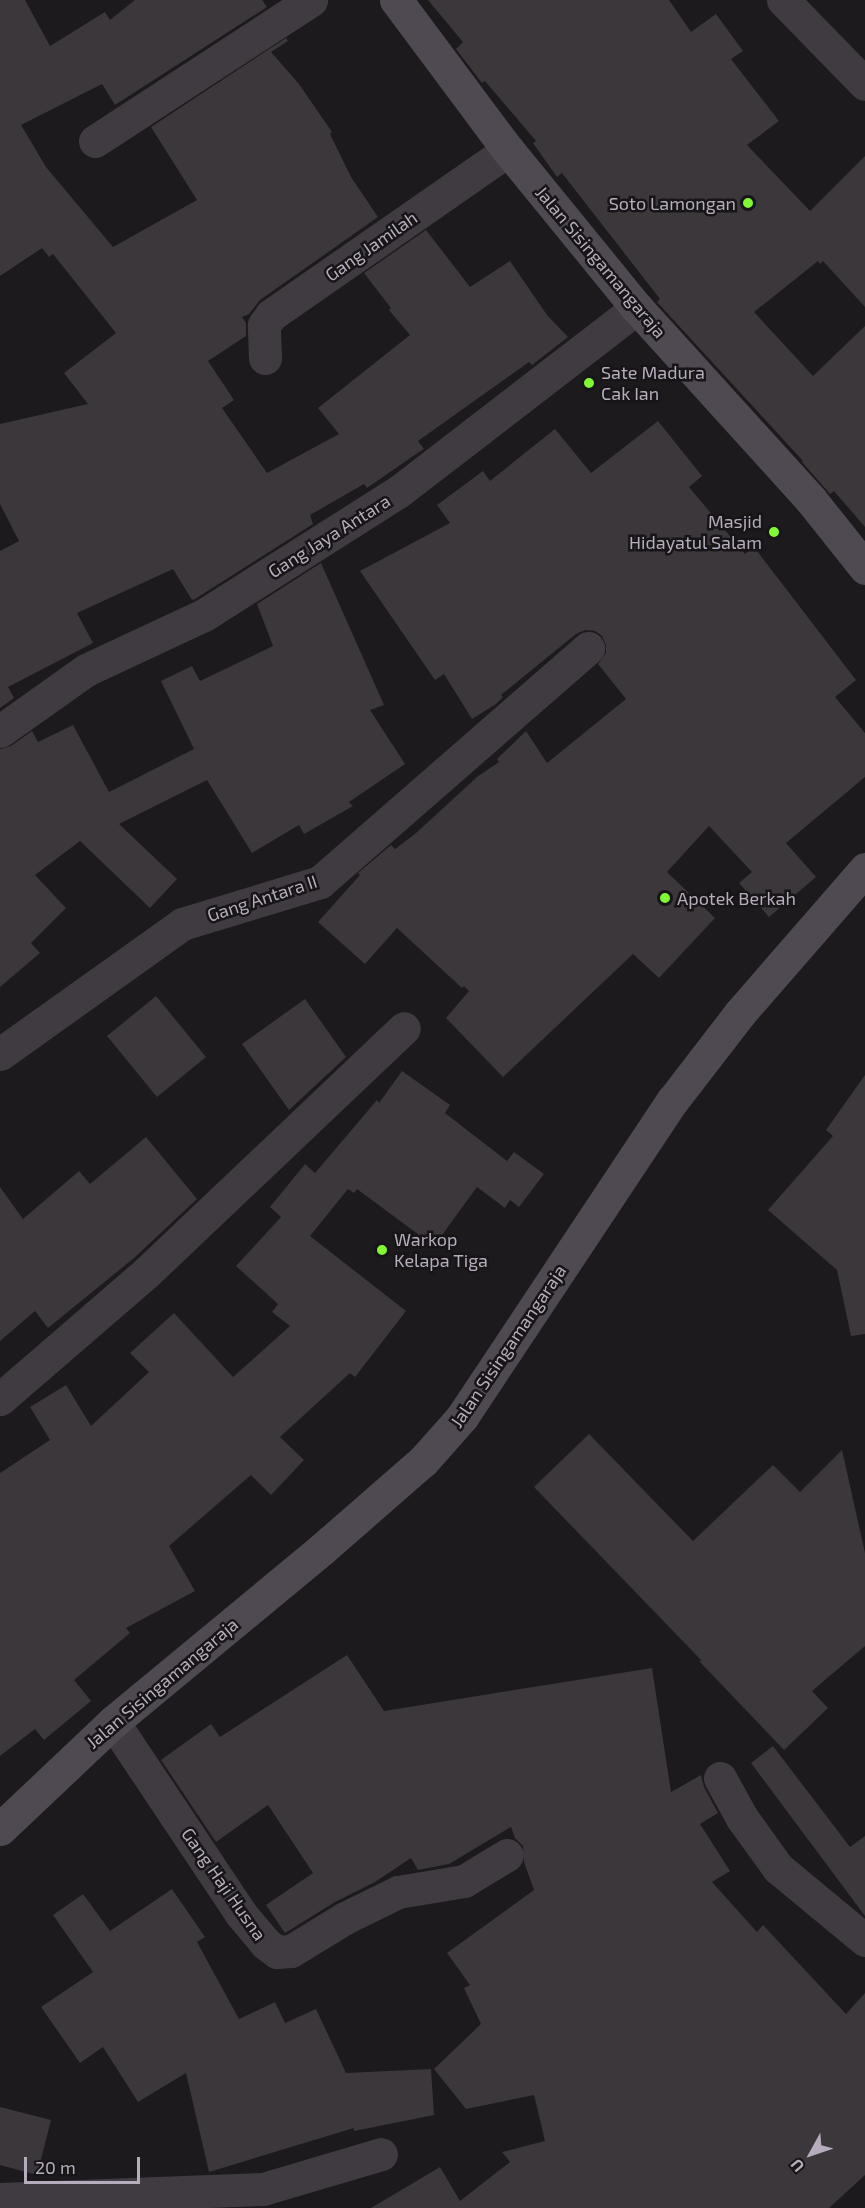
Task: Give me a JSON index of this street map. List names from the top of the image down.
{
  "streets": {
    "main road": ["Jalan Sisingamangaraja"],
    "street": [
      "Gang Jamilah",
      "Gang Jaya Antara",
      "Gang Antara II",
      "Gang Haji Husna"
    ]
  },
  "crossings": [
    ["Gang Jamilah", "Jalan Sisingamangaraja"],
    ["Jalan Sisingamangaraja", "Gang Jaya Antara"],
    ["Jalan Sisingamangaraja", "Gang Haji Husna"]
  ],
  "places": [
    "Soto Lamongan",
    "Sate Madura Cak Ian",
    "Masjid Hidayatul Salam",
    "Apotek Berkah",
    "Warkop Kelapa Tiga"
  ],
  "scale_bar": "20 m",
  "north": "bottom left"
}
